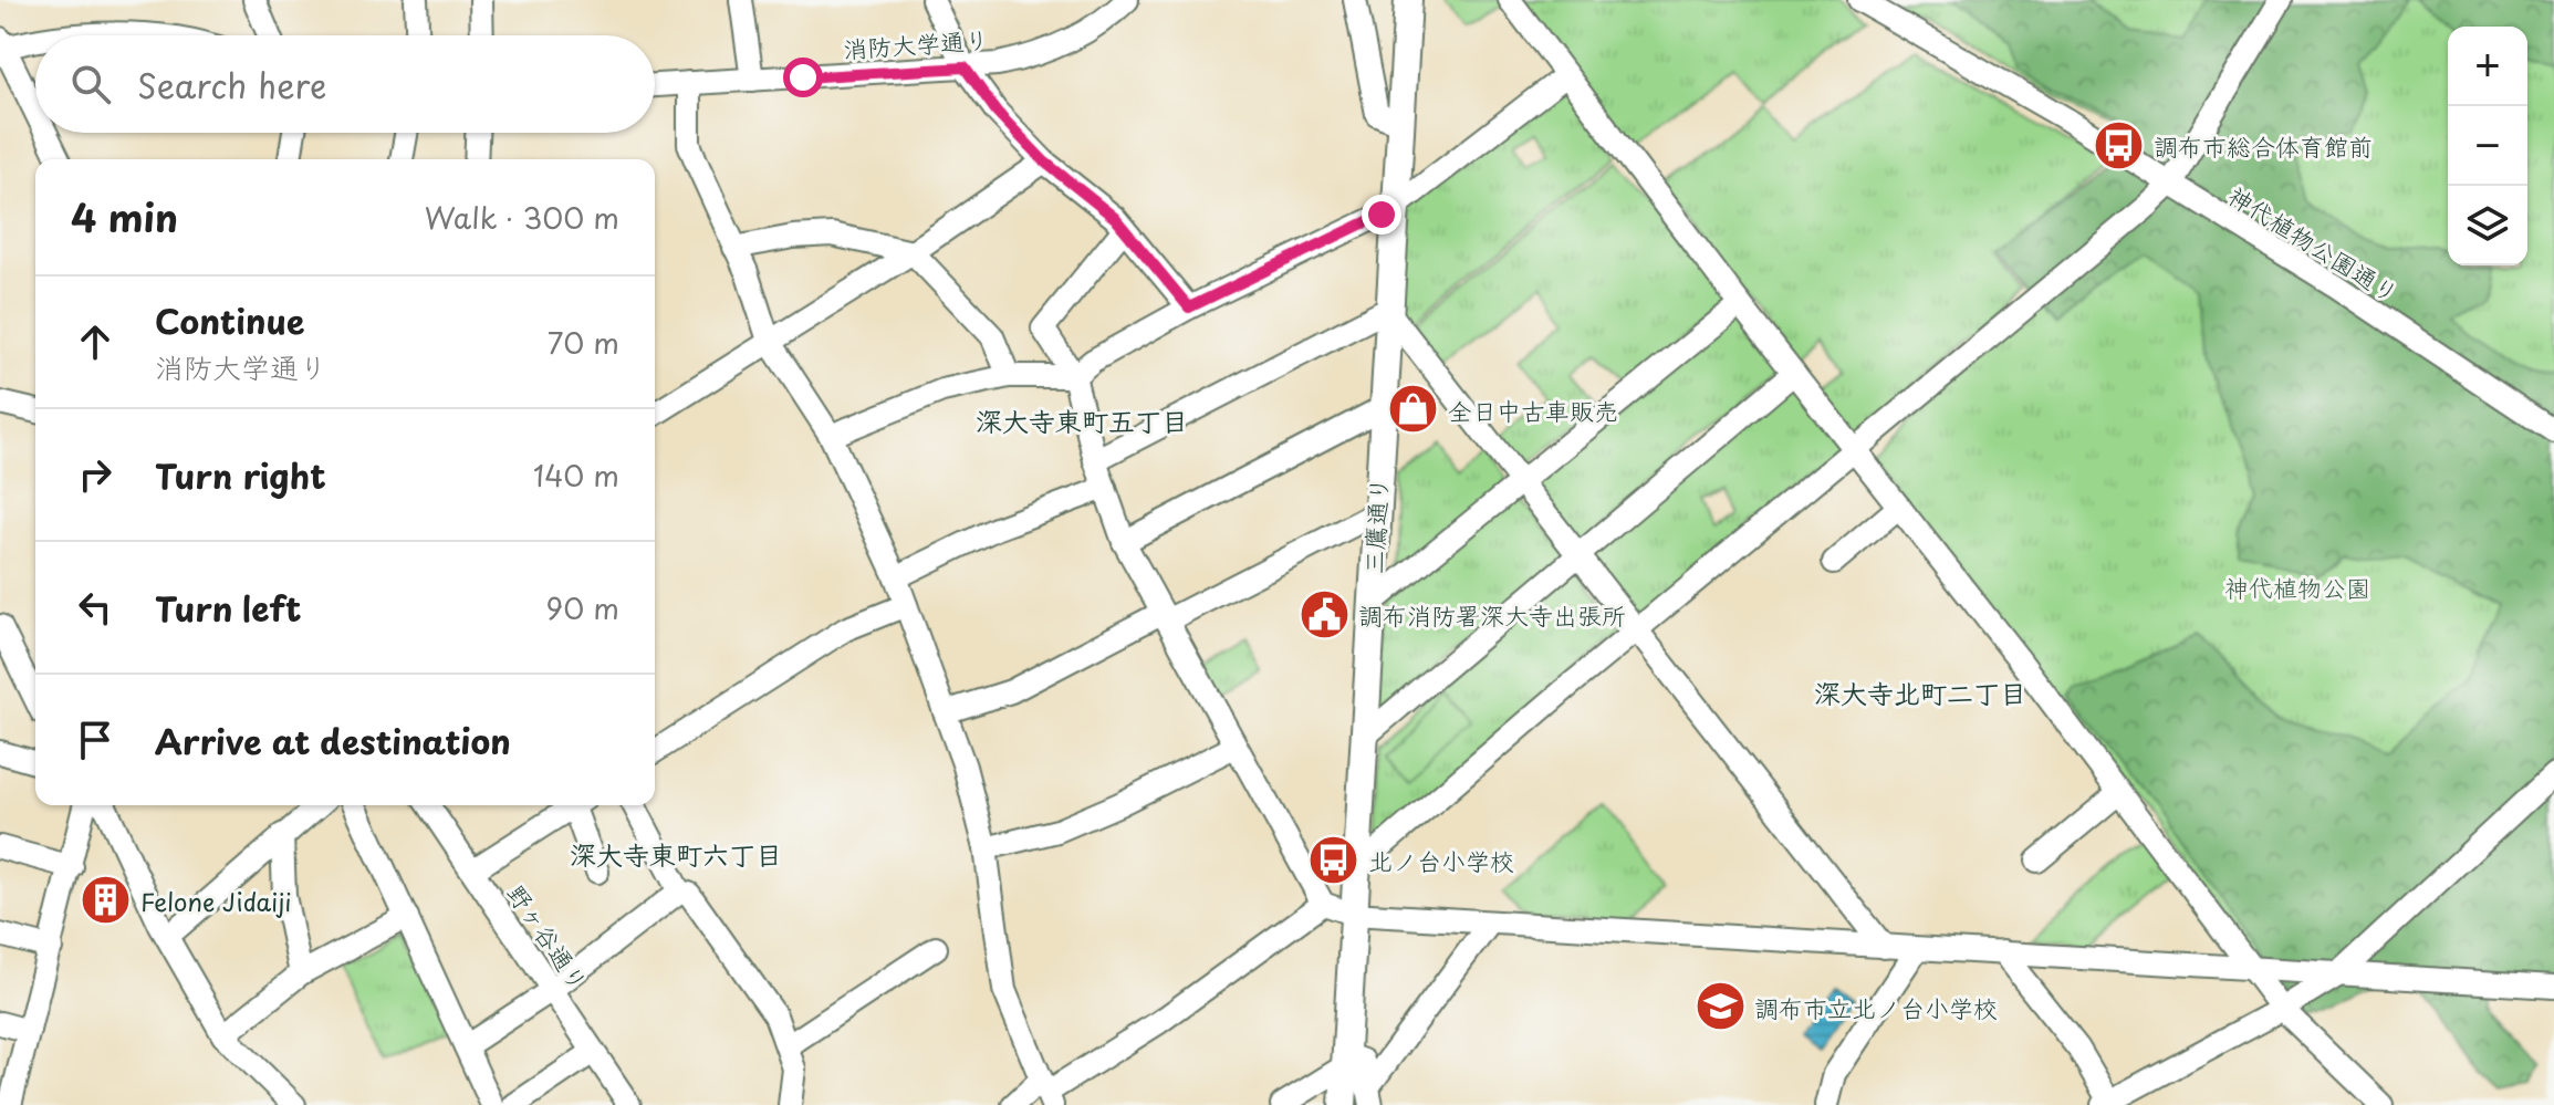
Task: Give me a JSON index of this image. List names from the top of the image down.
{
  "streets": {
    "main road": ["三鷹通り"],
    "street": ["消防大学通り", "神代植物公園通り", "野ヶ谷通り"]
  },
  "districts": ["深大寺東町五丁目", "深大寺北町二丁目", "深大寺東町六丁目"],
  "parks": ["神代植物公園"],
  "places": {
    "bus stop": ["調布市総合体育館前", "北ノ台小学校"],
    "shop": ["全日中古車販売"],
    "public building": ["調布消防署深大寺出張所"],
    "building": ["Felone Jidaiji"],
    "school or university": ["調布市立北ノ台小学校"]
  },
  "page": {
    "map_buttons": ["+", "−"],
    "search": "Search here",
    "heading": ["4 min", "Walk · 300 m"],
    "list": [
      ["Continue", "消防大学通り", "70 m"],
      ["Turn right", "140 m"],
      ["Turn left", "90 m"],
      "Arrive at destination"
    ]
  }
}
